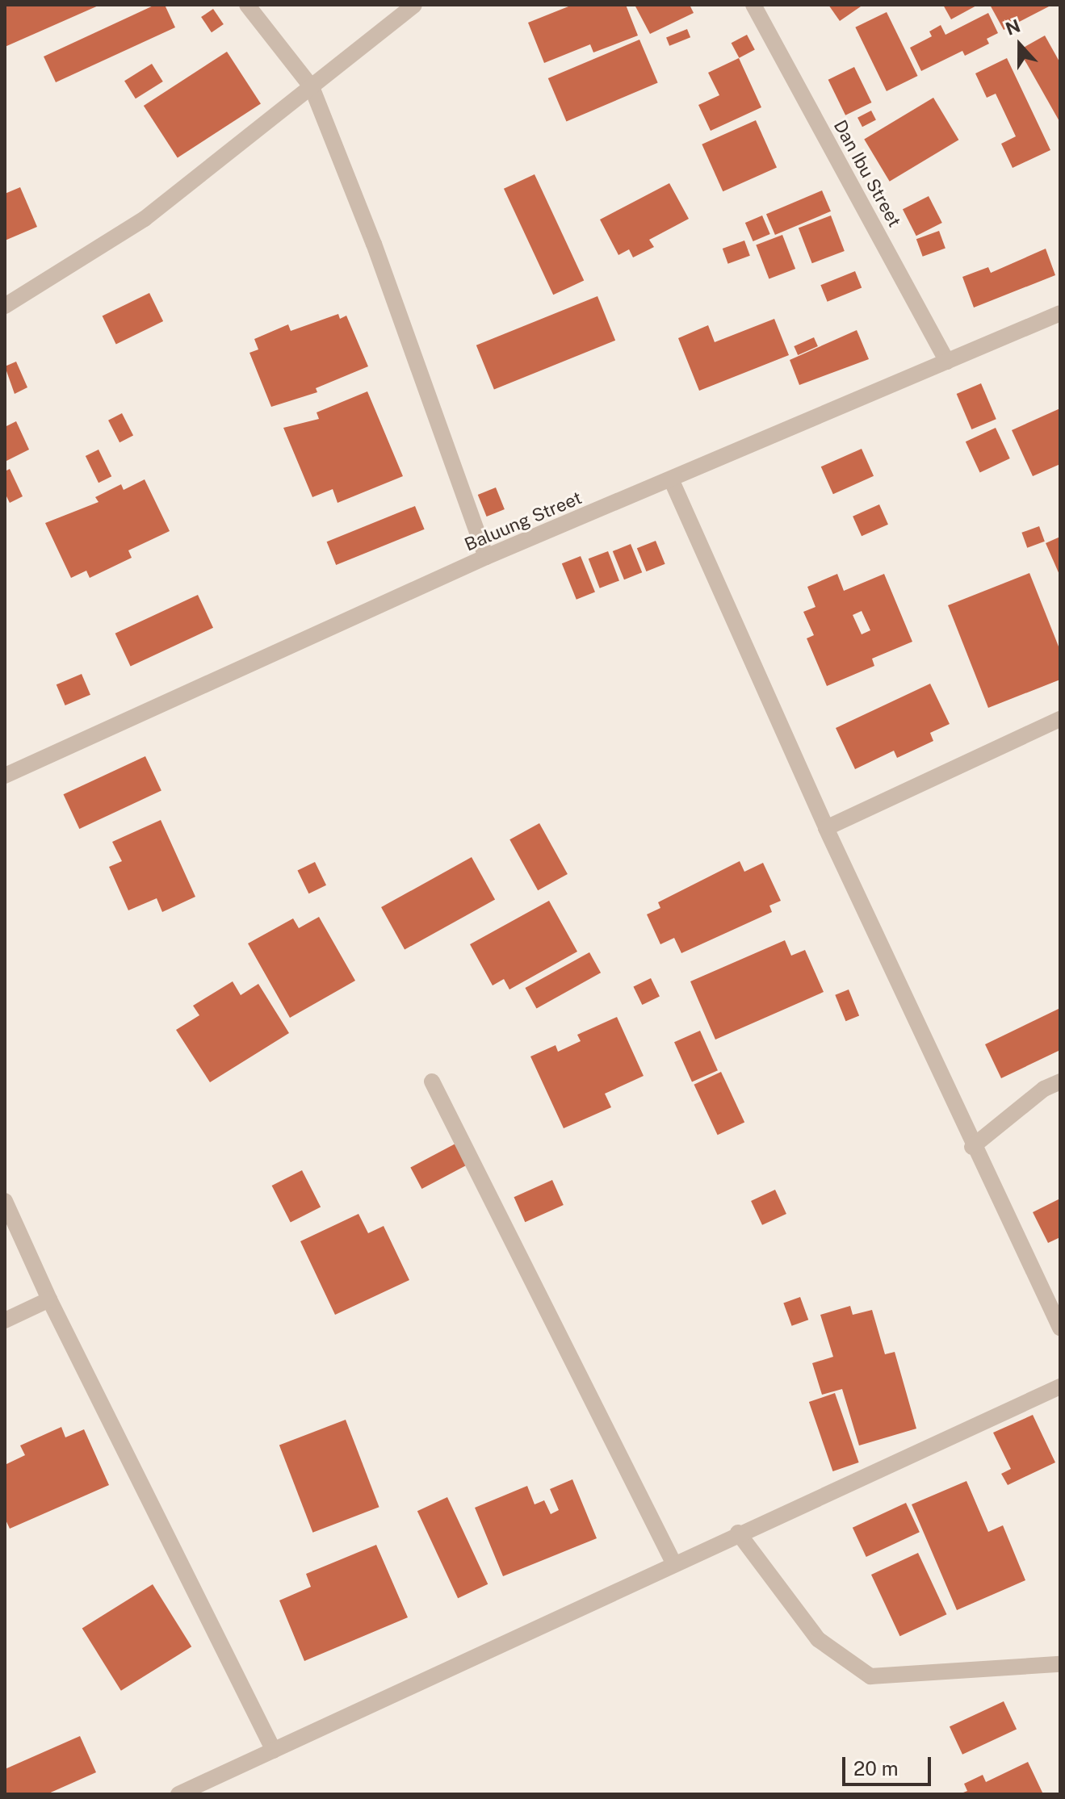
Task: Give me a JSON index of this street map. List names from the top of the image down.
{
  "streets": {
    "street": ["Dan Ibu Street", "Baluung Street"]
  },
  "crossings": [
    ["Dan Ibu Street", "Baluung Street"]
  ],
  "scale_bar": "20 m",
  "north": "top"
}
